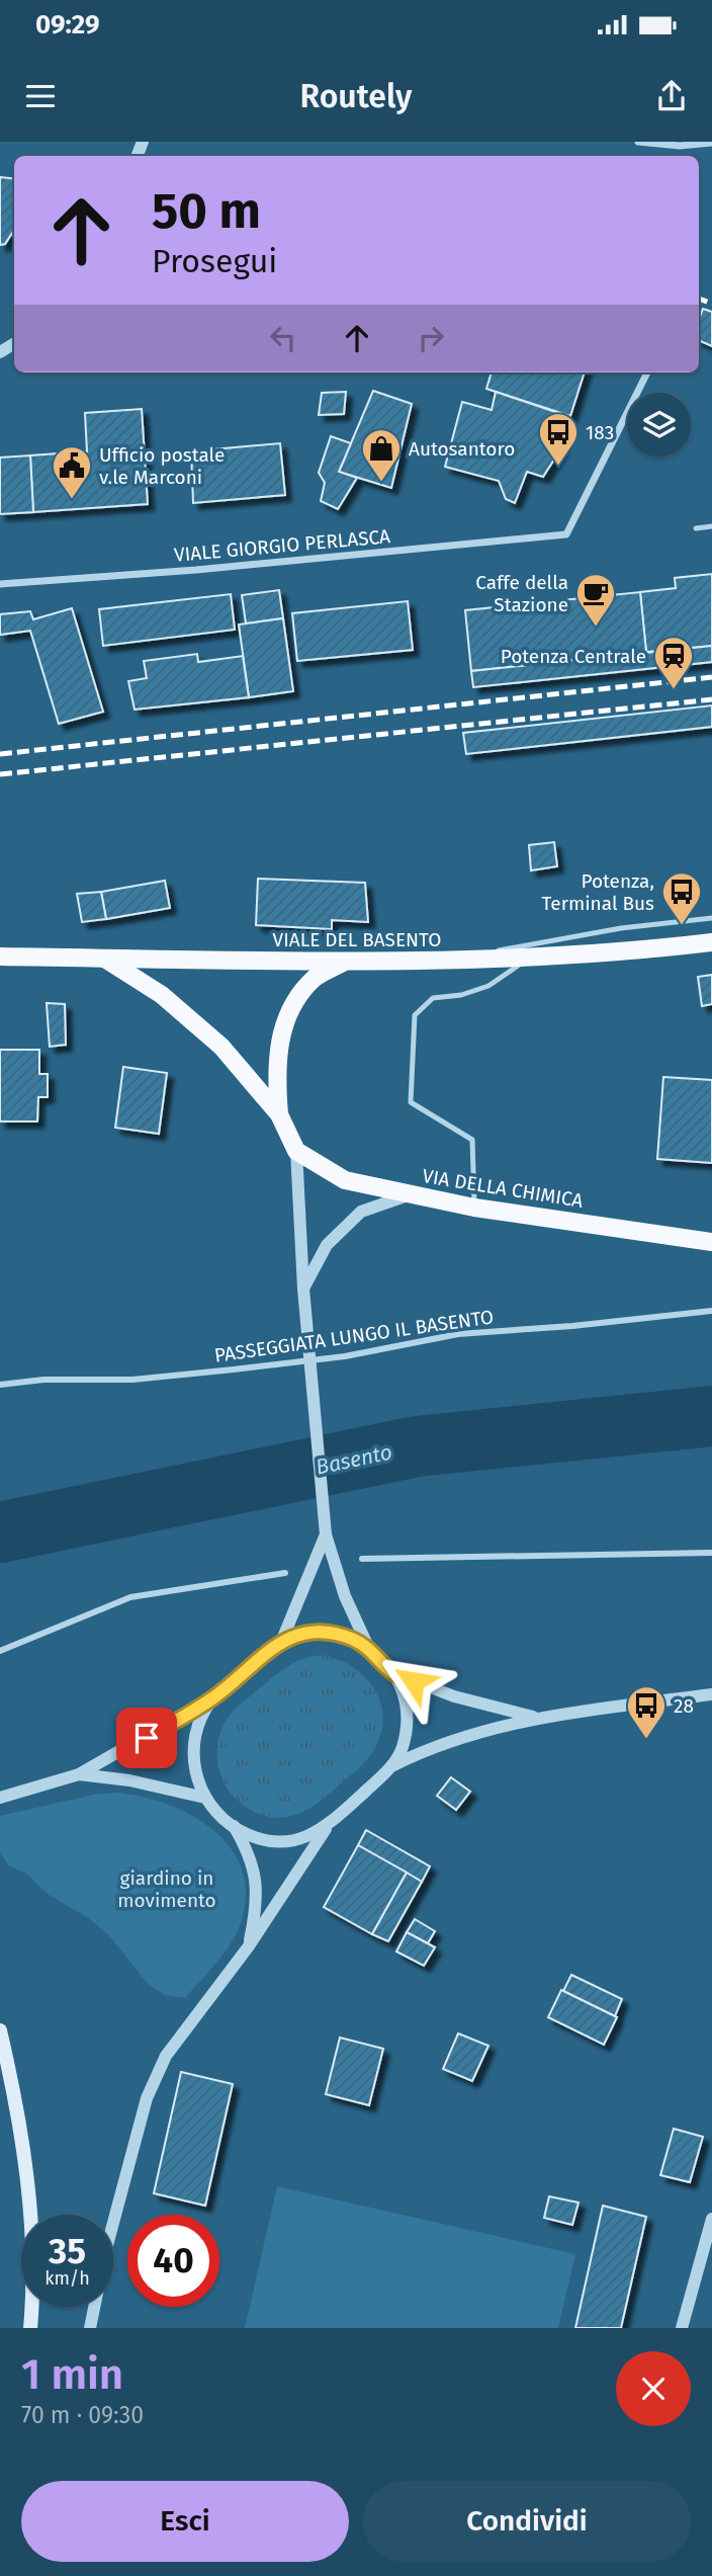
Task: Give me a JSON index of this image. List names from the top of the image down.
{
  "streets": {
    "main road": ["VIALE DEL BASENTO", "VIA DELLA CHIMICA"],
    "street": ["VIALE GIORGIO PERLASCA", "PASSEGGIATA LUNGO IL BASENTO"]
  },
  "water": ["Basento"],
  "parks": ["giardino in movimento"],
  "places": {
    "bus stop": ["183", "Potenza, Terminal Bus", "28"],
    "shop": ["Autosantoro"],
    "public building": ["Ufficio postale v.le Marconi"],
    "cafe": ["Caffe della Stazione"],
    "station": ["Potenza Centrale"]
  },
  "page": {
    "status": "09:29",
    "header": "Routely",
    "turn": ["50 m", "Prosegui"],
    "speed": "35 km/h",
    "limit": "40",
    "heading": ["1 min", "70 m · 09:30"],
    "buttons": ["Esci", "Condividi"]
  }
}
